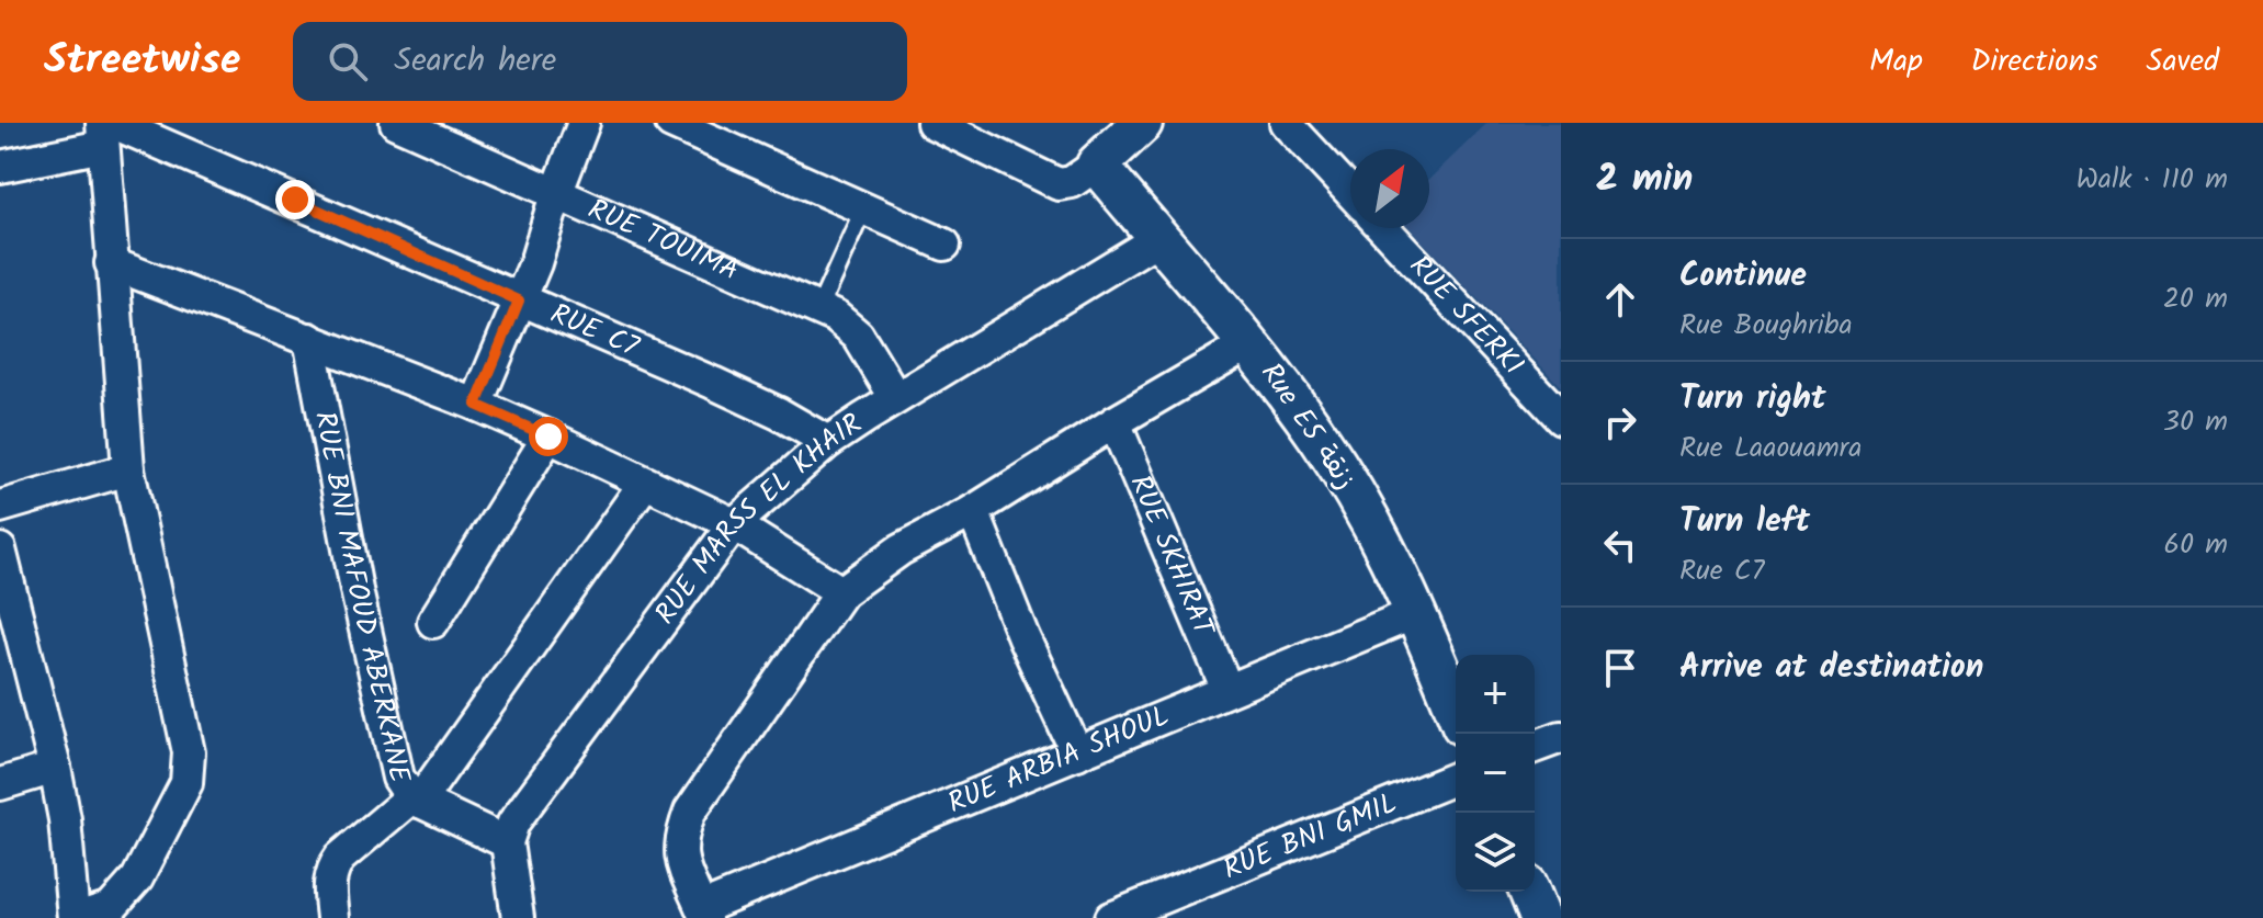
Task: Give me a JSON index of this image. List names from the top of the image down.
{
  "streets": {
    "street": [
      "RUE TOUIMA",
      "RUE SFERKI",
      "RUE C7",
      "Rue E5 زنقة",
      "RUE MARSS EL KHAIR",
      "RUE SKHIRAT",
      "RUE BNI MAFOUD ABERKANE",
      "RUE ARBIA SHOUL",
      "RUE BNI GMIL"
    ]
  },
  "crossings": [
    ["RUE TOUIMA", "RUE MARSS EL KHAIR"],
    ["RUE C7", "RUE MARSS EL KHAIR"],
    ["Rue E5 زنقة", "RUE MARSS EL KHAIR"],
    ["Rue E5 زنقة", "RUE ARBIA SHOUL"],
    ["RUE MARSS EL KHAIR", "RUE BNI MAFOUD ABERKANE"],
    ["RUE SKHIRAT", "RUE ARBIA SHOUL"]
  ],
  "north": "top right",
  "page": {
    "header": "Streetwise",
    "search": "Search here",
    "nav": ["Map", "Directions", "Saved"],
    "heading": ["2 min", "Walk · 110 m"],
    "list": [
      ["Continue", "Rue Boughriba", "20 m"],
      ["Turn right", "Rue Laaouamra", "30 m"],
      ["Turn left", "Rue C7", "60 m"],
      "Arrive at destination"
    ],
    "map_buttons": ["+", "−"]
  }
}
